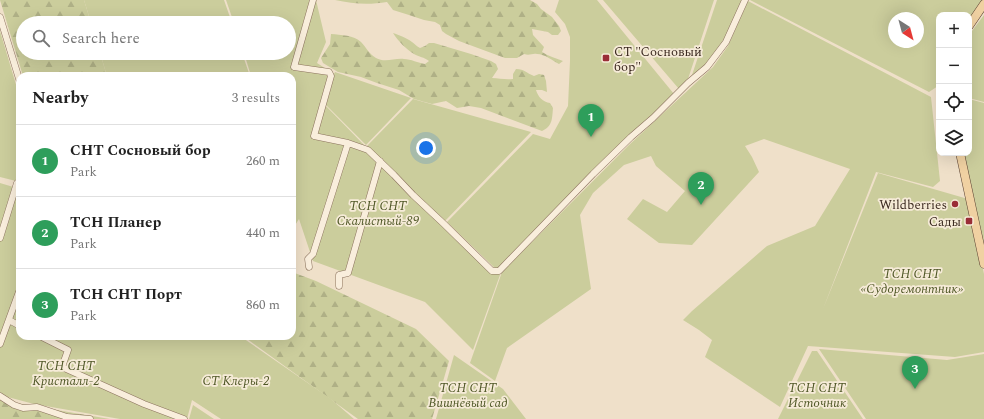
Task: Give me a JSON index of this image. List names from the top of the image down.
{
  "parks": [
    "ТСН СНТ Скалистый-89",
    "ТСН СНТ «Судоремонтник»",
    "ТСН СНТ Кристалл-2",
    "СТ Клеры-2",
    "ТСН СНТ Вишнёвый сад",
    "ТСН СНТ Источник"
  ],
  "places": {
    "transit": ["СТ \"Сосновый бор\"", "Сады"],
    "other": ["Wildberries"]
  },
  "north": "bottom right",
  "page": {
    "map_buttons": ["+", "−"],
    "search": "Search here",
    "heading": ["Nearby", "3 results"],
    "pins": ["1", "2", "3"],
    "list": [
      {
        "mark": "1",
        "name": "СНТ Сосновый бор",
        "note": "Park",
        "value": "260 m"
      },
      {
        "mark": "2",
        "name": "ТСН Планер",
        "note": "Park",
        "value": "440 m"
      },
      {
        "mark": "3",
        "name": "ТСН СНТ Порт",
        "note": "Park",
        "value": "860 m"
      }
    ]
  }
}
